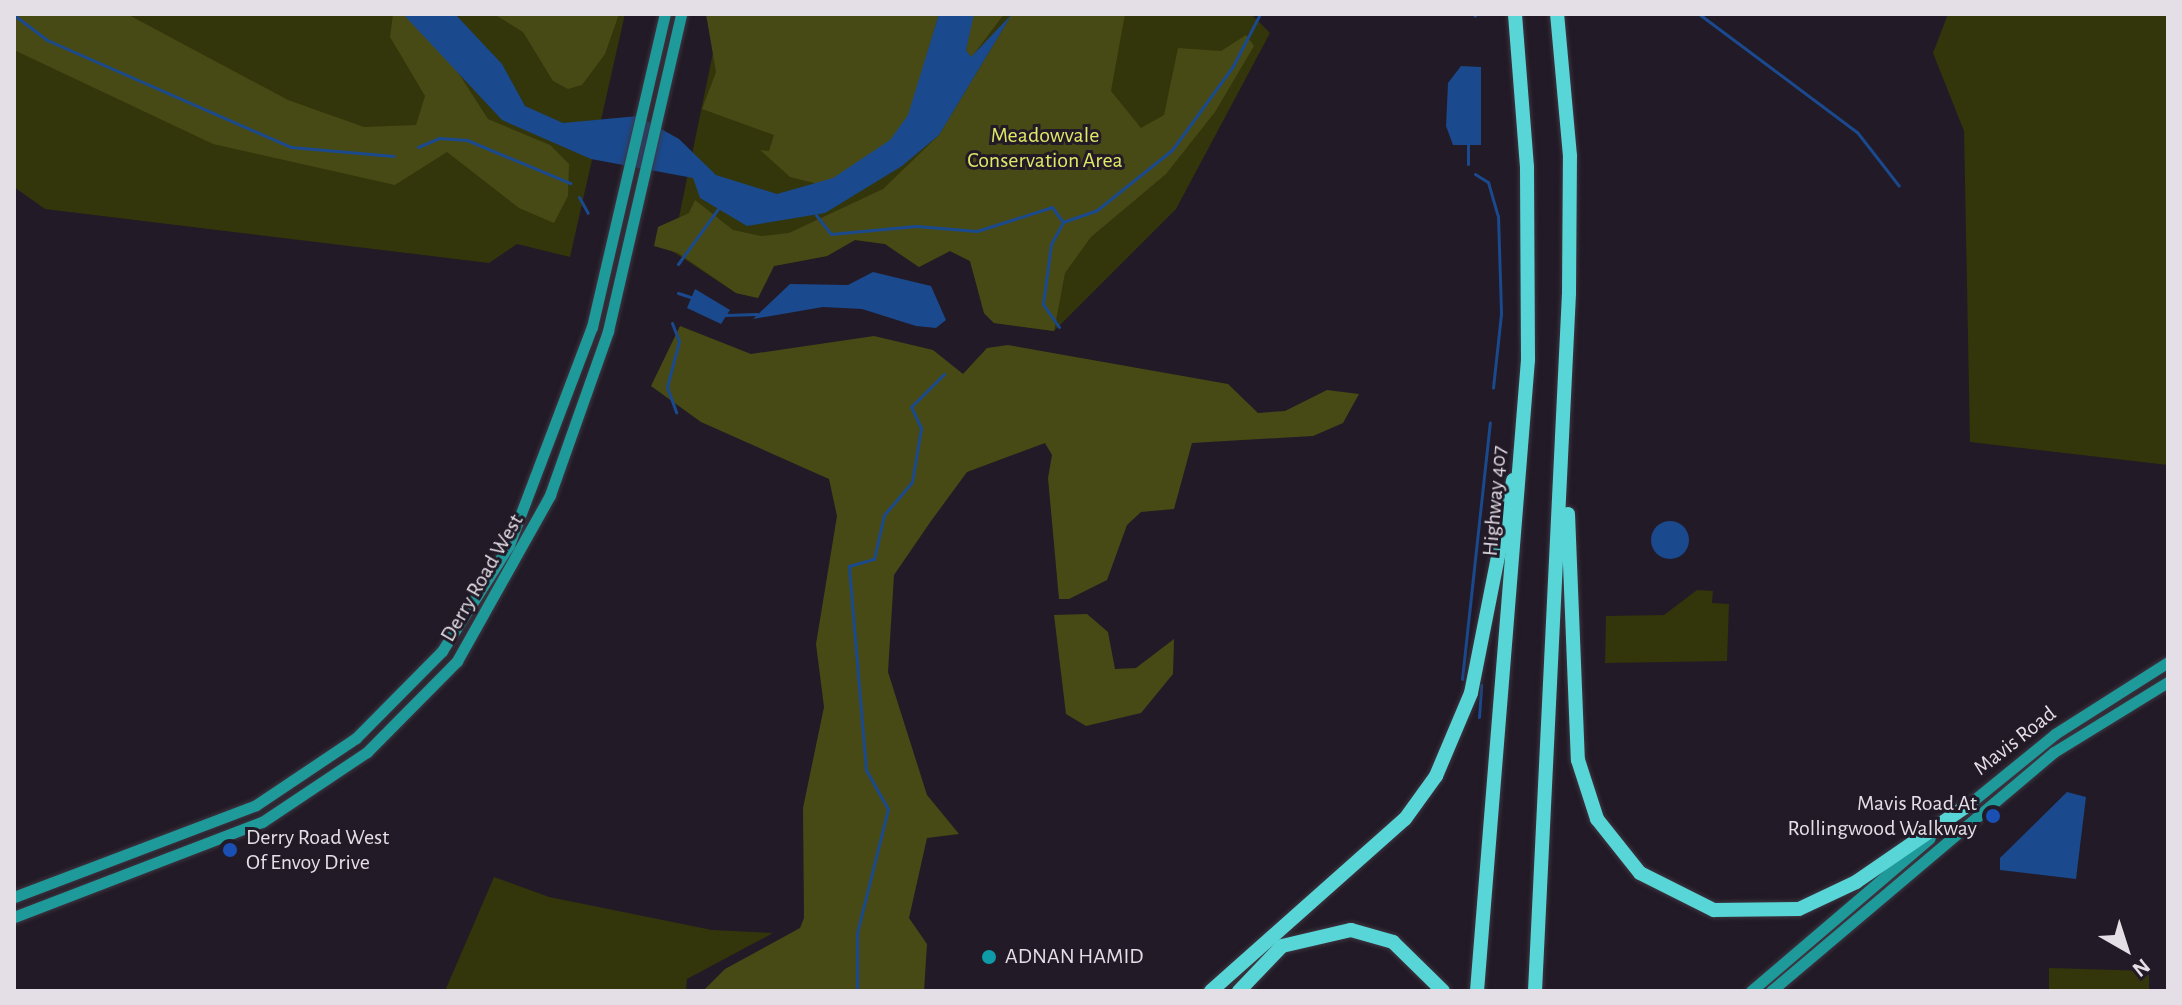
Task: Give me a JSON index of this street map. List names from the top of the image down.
{
  "streets": {
    "highway": ["Highway 407"],
    "main road": ["Derry Road West", "Mavis Road"]
  },
  "parks": ["Meadowvale Conservation Area"],
  "places": ["Mavis Road At Rollingwood Walkway", "Derry Road West Of Envoy Drive", "ADNAN HAMID"],
  "north": "bottom right"
}
